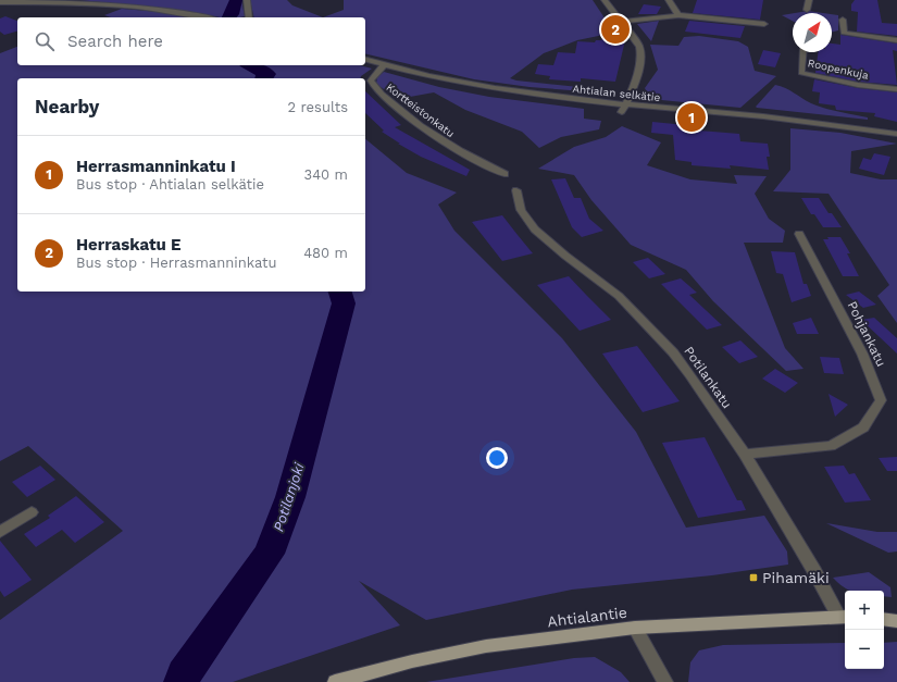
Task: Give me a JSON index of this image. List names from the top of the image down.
{
  "streets": {
    "main road": ["Ahtialantie"],
    "street": [
      "Roopenkuja",
      "Ahtialan selkätie",
      "Kortteistonkatu",
      "Pohjankatu",
      "Potilankatu"
    ]
  },
  "crossings": [
    ["Ahtialan selkätie", "Kortteistonkatu"],
    ["Pohjankatu", "Potilankatu"],
    ["Potilankatu", "Ahtialantie"]
  ],
  "water": ["Potilanjoki"],
  "places": {
    "transit": ["Pihamäki"]
  },
  "north": "top right",
  "page": {
    "pins": ["2", "1"],
    "search": "Search here",
    "heading": ["Nearby", "2 results"],
    "list": [
      {
        "mark": "1",
        "name": "Herrasmanninkatu I",
        "note": "Bus stop · Ahtialan selkätie",
        "value": "340 m"
      },
      {
        "mark": "2",
        "name": "Herraskatu E",
        "note": "Bus stop · Herrasmanninkatu",
        "value": "480 m"
      }
    ],
    "map_buttons": ["+", "−"]
  }
}
